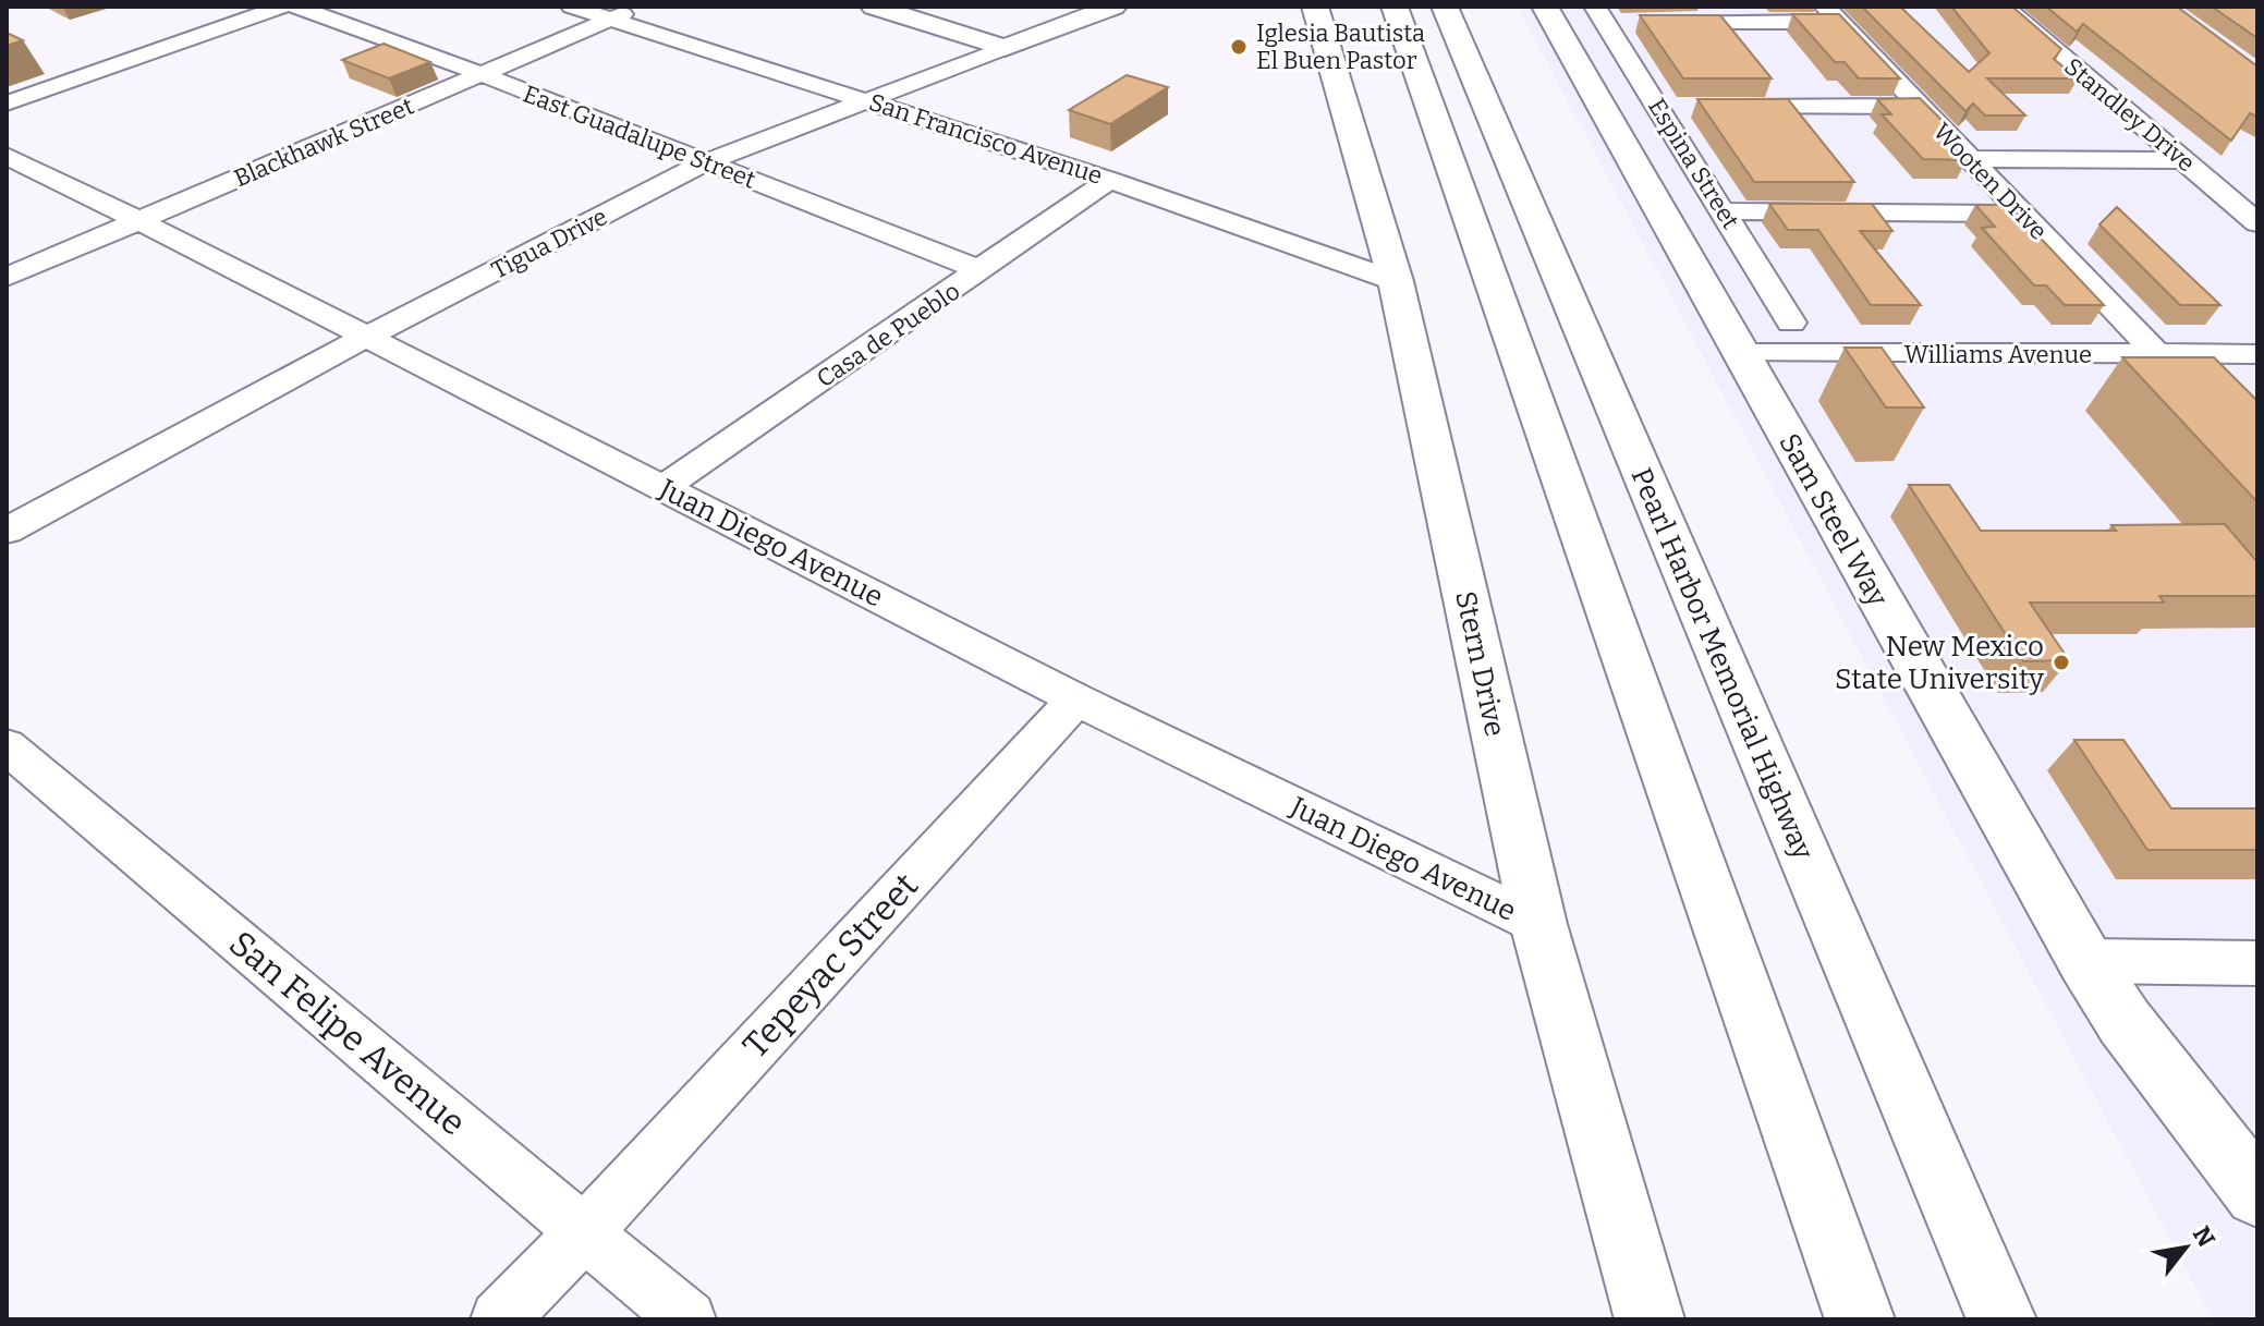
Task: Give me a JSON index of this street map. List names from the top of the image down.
{
  "streets": {
    "main road": [
      "Tigua Drive",
      "Sam Steel Way",
      "Stern Drive",
      "Pearl Harbor Memorial Highway"
    ],
    "street": [
      "Standley Drive",
      "East Guadalupe Street",
      "San Francisco Avenue",
      "Blackhawk Street",
      "Espina Street",
      "Wooten Drive",
      "Casa de Pueblo",
      "Williams Avenue",
      "Juan Diego Avenue",
      "Tepeyac Street",
      "San Felipe Avenue"
    ]
  },
  "crossings": [
    ["East Guadalupe Street", "Blackhawk Street"],
    ["East Guadalupe Street", "Tigua Drive"],
    ["East Guadalupe Street", "Casa de Pueblo"],
    ["San Francisco Avenue", "Blackhawk Street"],
    ["San Francisco Avenue", "Tigua Drive"],
    ["San Francisco Avenue", "Casa de Pueblo"],
    ["San Francisco Avenue", "Stern Drive"],
    ["Blackhawk Street", "Juan Diego Avenue"],
    ["Wooten Drive", "Williams Avenue"],
    ["Tigua Drive", "Juan Diego Avenue"],
    ["Casa de Pueblo", "Juan Diego Avenue"],
    ["Williams Avenue", "Sam Steel Way"],
    ["Juan Diego Avenue", "Stern Drive"],
    ["Juan Diego Avenue", "Tepeyac Street"],
    ["Tepeyac Street", "San Felipe Avenue"]
  ],
  "places": ["Iglesia Bautista El Buen Pastor", "New Mexico State University"],
  "north": "top right"
}
